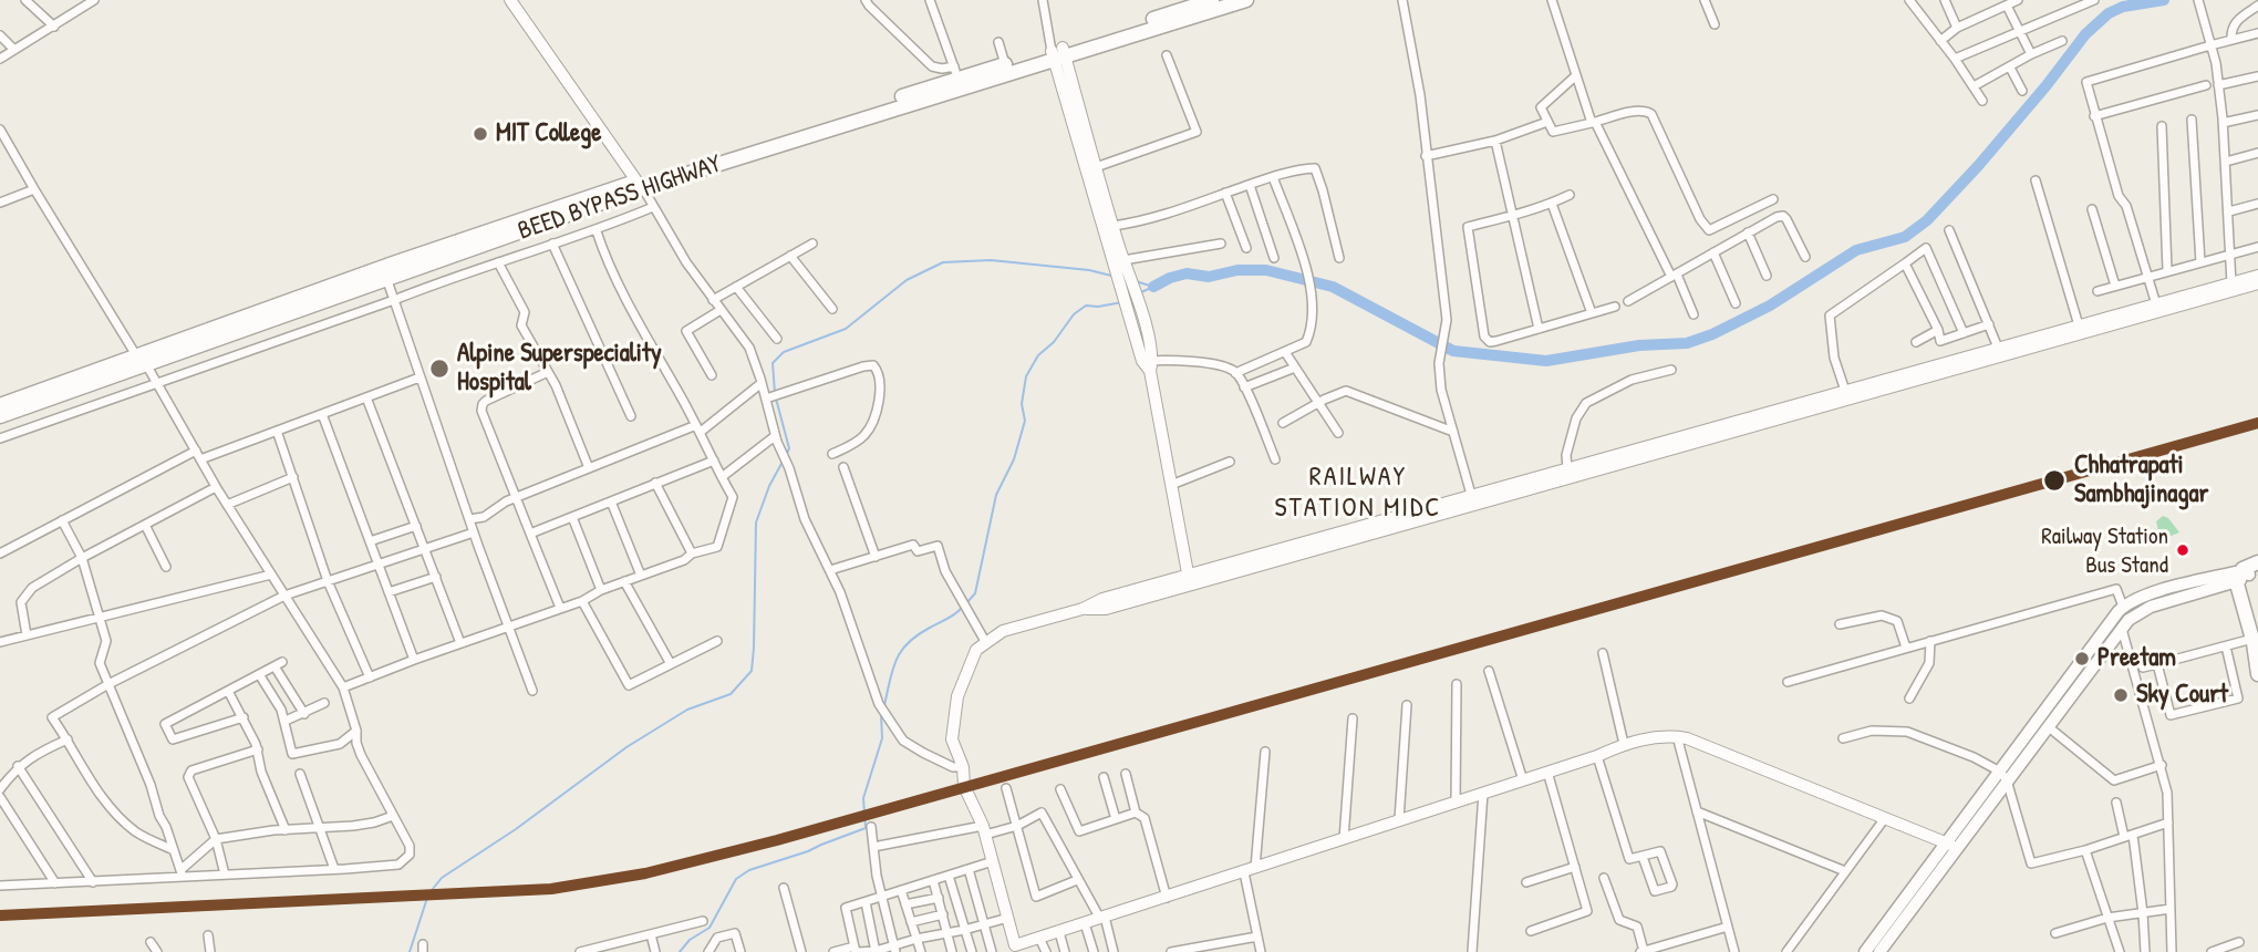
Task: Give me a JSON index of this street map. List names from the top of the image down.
{
  "streets": {
    "main road": ["BEED BYPASS HIGHWAY"]
  },
  "districts": ["RAILWAY STATION MIDC"],
  "places": [
    "MIT College",
    "Alpine Superspeciality Hospital",
    "Chhatrapati Sambhajinagar",
    "Railway Station Bus Stand",
    "Preetam",
    "Sky Court"
  ]
}
